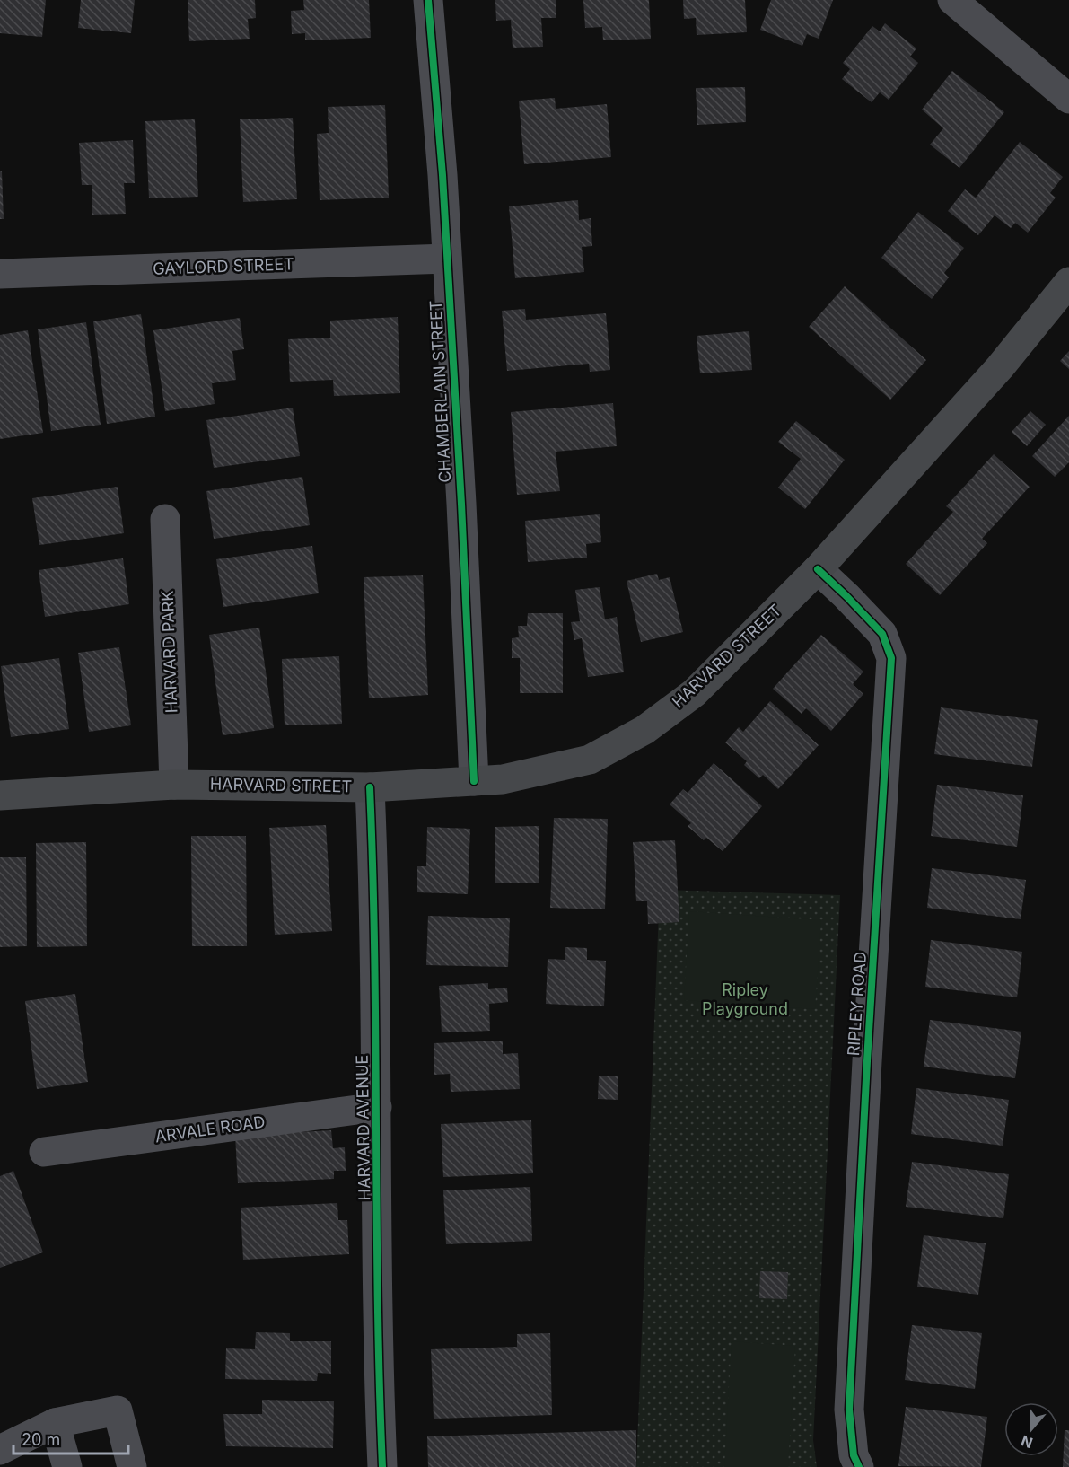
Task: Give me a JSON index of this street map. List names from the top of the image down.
{
  "streets": {
    "main road": ["HARVARD STREET"],
    "street": [
      "GAYLORD STREET",
      "CHAMBERLAIN STREET",
      "HARVARD PARK",
      "RIPLEY ROAD",
      "HARVARD AVENUE",
      "ARVALE ROAD"
    ]
  },
  "crossings": [
    ["GAYLORD STREET", "CHAMBERLAIN STREET"],
    ["CHAMBERLAIN STREET", "HARVARD STREET"],
    ["HARVARD PARK", "HARVARD STREET"],
    ["HARVARD STREET", "RIPLEY ROAD"],
    ["HARVARD STREET", "HARVARD AVENUE"],
    ["HARVARD AVENUE", "ARVALE ROAD"]
  ],
  "parks": ["Ripley Playground"],
  "scale_bar": "20 m",
  "north": "bottom"
}
